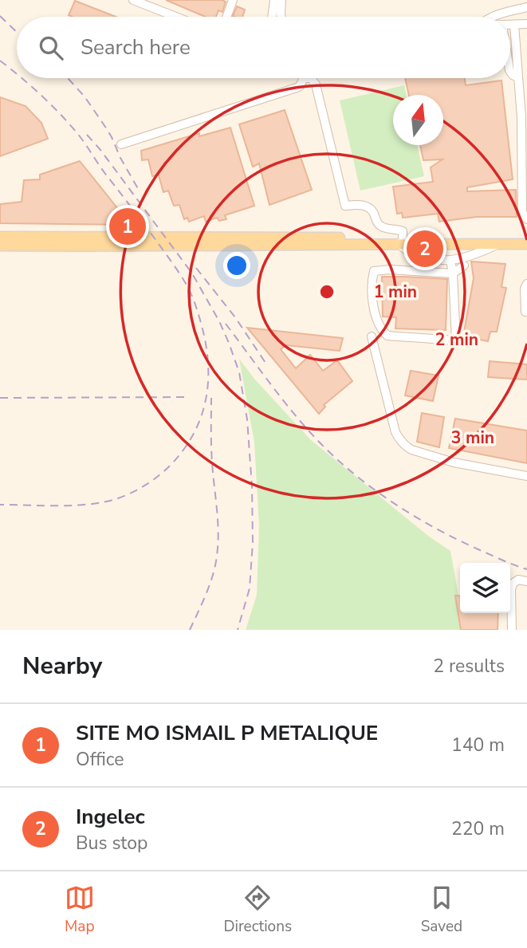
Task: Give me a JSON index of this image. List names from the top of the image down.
{
  "north": "top",
  "page": {
    "search": "Search here",
    "pins": ["1", "2"],
    "heading": ["Nearby", "2 results"],
    "list": [
      {
        "mark": "1",
        "name": "SITE MO ISMAIL P METALIQUE",
        "note": "Office",
        "value": "140 m"
      },
      {
        "mark": "2",
        "name": "Ingelec",
        "note": "Bus stop",
        "value": "220 m"
      }
    ],
    "nav": ["Map", "Directions", "Saved"]
  },
  "rings": ["1 min", "2 min", "3 min"]
}
